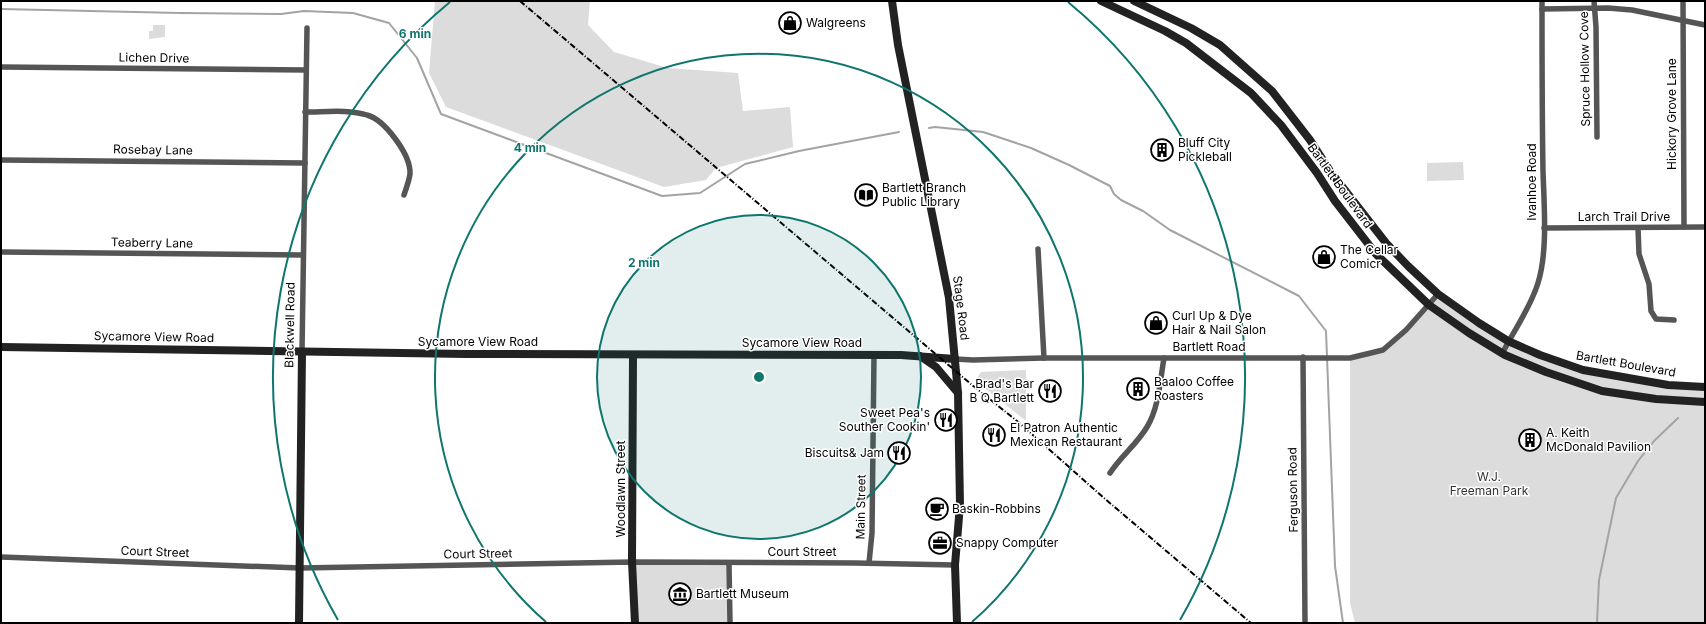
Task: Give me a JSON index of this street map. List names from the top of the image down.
{
  "streets": {
    "main road": [
      "Bartlett Boulevard",
      "Stage Road",
      "Blackwell Road",
      "Sycamore View Road",
      "Woodlawn Street"
    ],
    "street": [
      "Lichen Drive",
      "Spruce Hollow Cove",
      "Hickory Grove Lane",
      "Rosebay Lane",
      "Ivanhoe Road",
      "Larch Trail Drive",
      "Teaberry Lane",
      "Bartlett Road",
      "Ferguson Road",
      "Main Street",
      "Court Street"
    ]
  },
  "crossings": [
    ["Lichen Drive", "Blackwell Road"],
    ["Hickory Grove Lane", "Larch Trail Drive"],
    ["Rosebay Lane", "Blackwell Road"],
    ["Ivanhoe Road", "Bartlett Boulevard"],
    ["Ivanhoe Road", "Larch Trail Drive"],
    ["Bartlett Boulevard", "Bartlett Road"],
    ["Teaberry Lane", "Blackwell Road"],
    ["Stage Road", "Sycamore View Road"],
    ["Stage Road", "Bartlett Road"],
    ["Stage Road", "Court Street"],
    ["Blackwell Road", "Sycamore View Road"],
    ["Blackwell Road", "Court Street"],
    ["Sycamore View Road", "Bartlett Road"],
    ["Sycamore View Road", "Woodlawn Street"],
    ["Sycamore View Road", "Main Street"],
    ["Bartlett Road", "Ferguson Road"],
    ["Woodlawn Street", "Court Street"],
    ["Main Street", "Court Street"]
  ],
  "parks": ["W.J. Freeman Park"],
  "places": {
    "shop": ["Walgreens", "The Cellar Comicr", "Curl Up & Dye Hair & Nail Salon"],
    "building": ["Bluff City Pickleball", "Baaloo Coffee Roasters", "A. Keith McDonald Pavilion"],
    "library": ["Bartlett Branch Public Library"],
    "restaurant": [
      "Brad's Bar B Q Bartlett",
      "Sweet Pea's Souther Cookin'",
      "El Patron Authentic Mexican Restaurant",
      "Biscuits& Jam"
    ],
    "cafe": ["Baskin-Robbins"],
    "office": ["Snappy Computer"],
    "museum": ["Bartlett Museum"]
  },
  "rings": ["6 min", "4 min", "2 min"]
}
